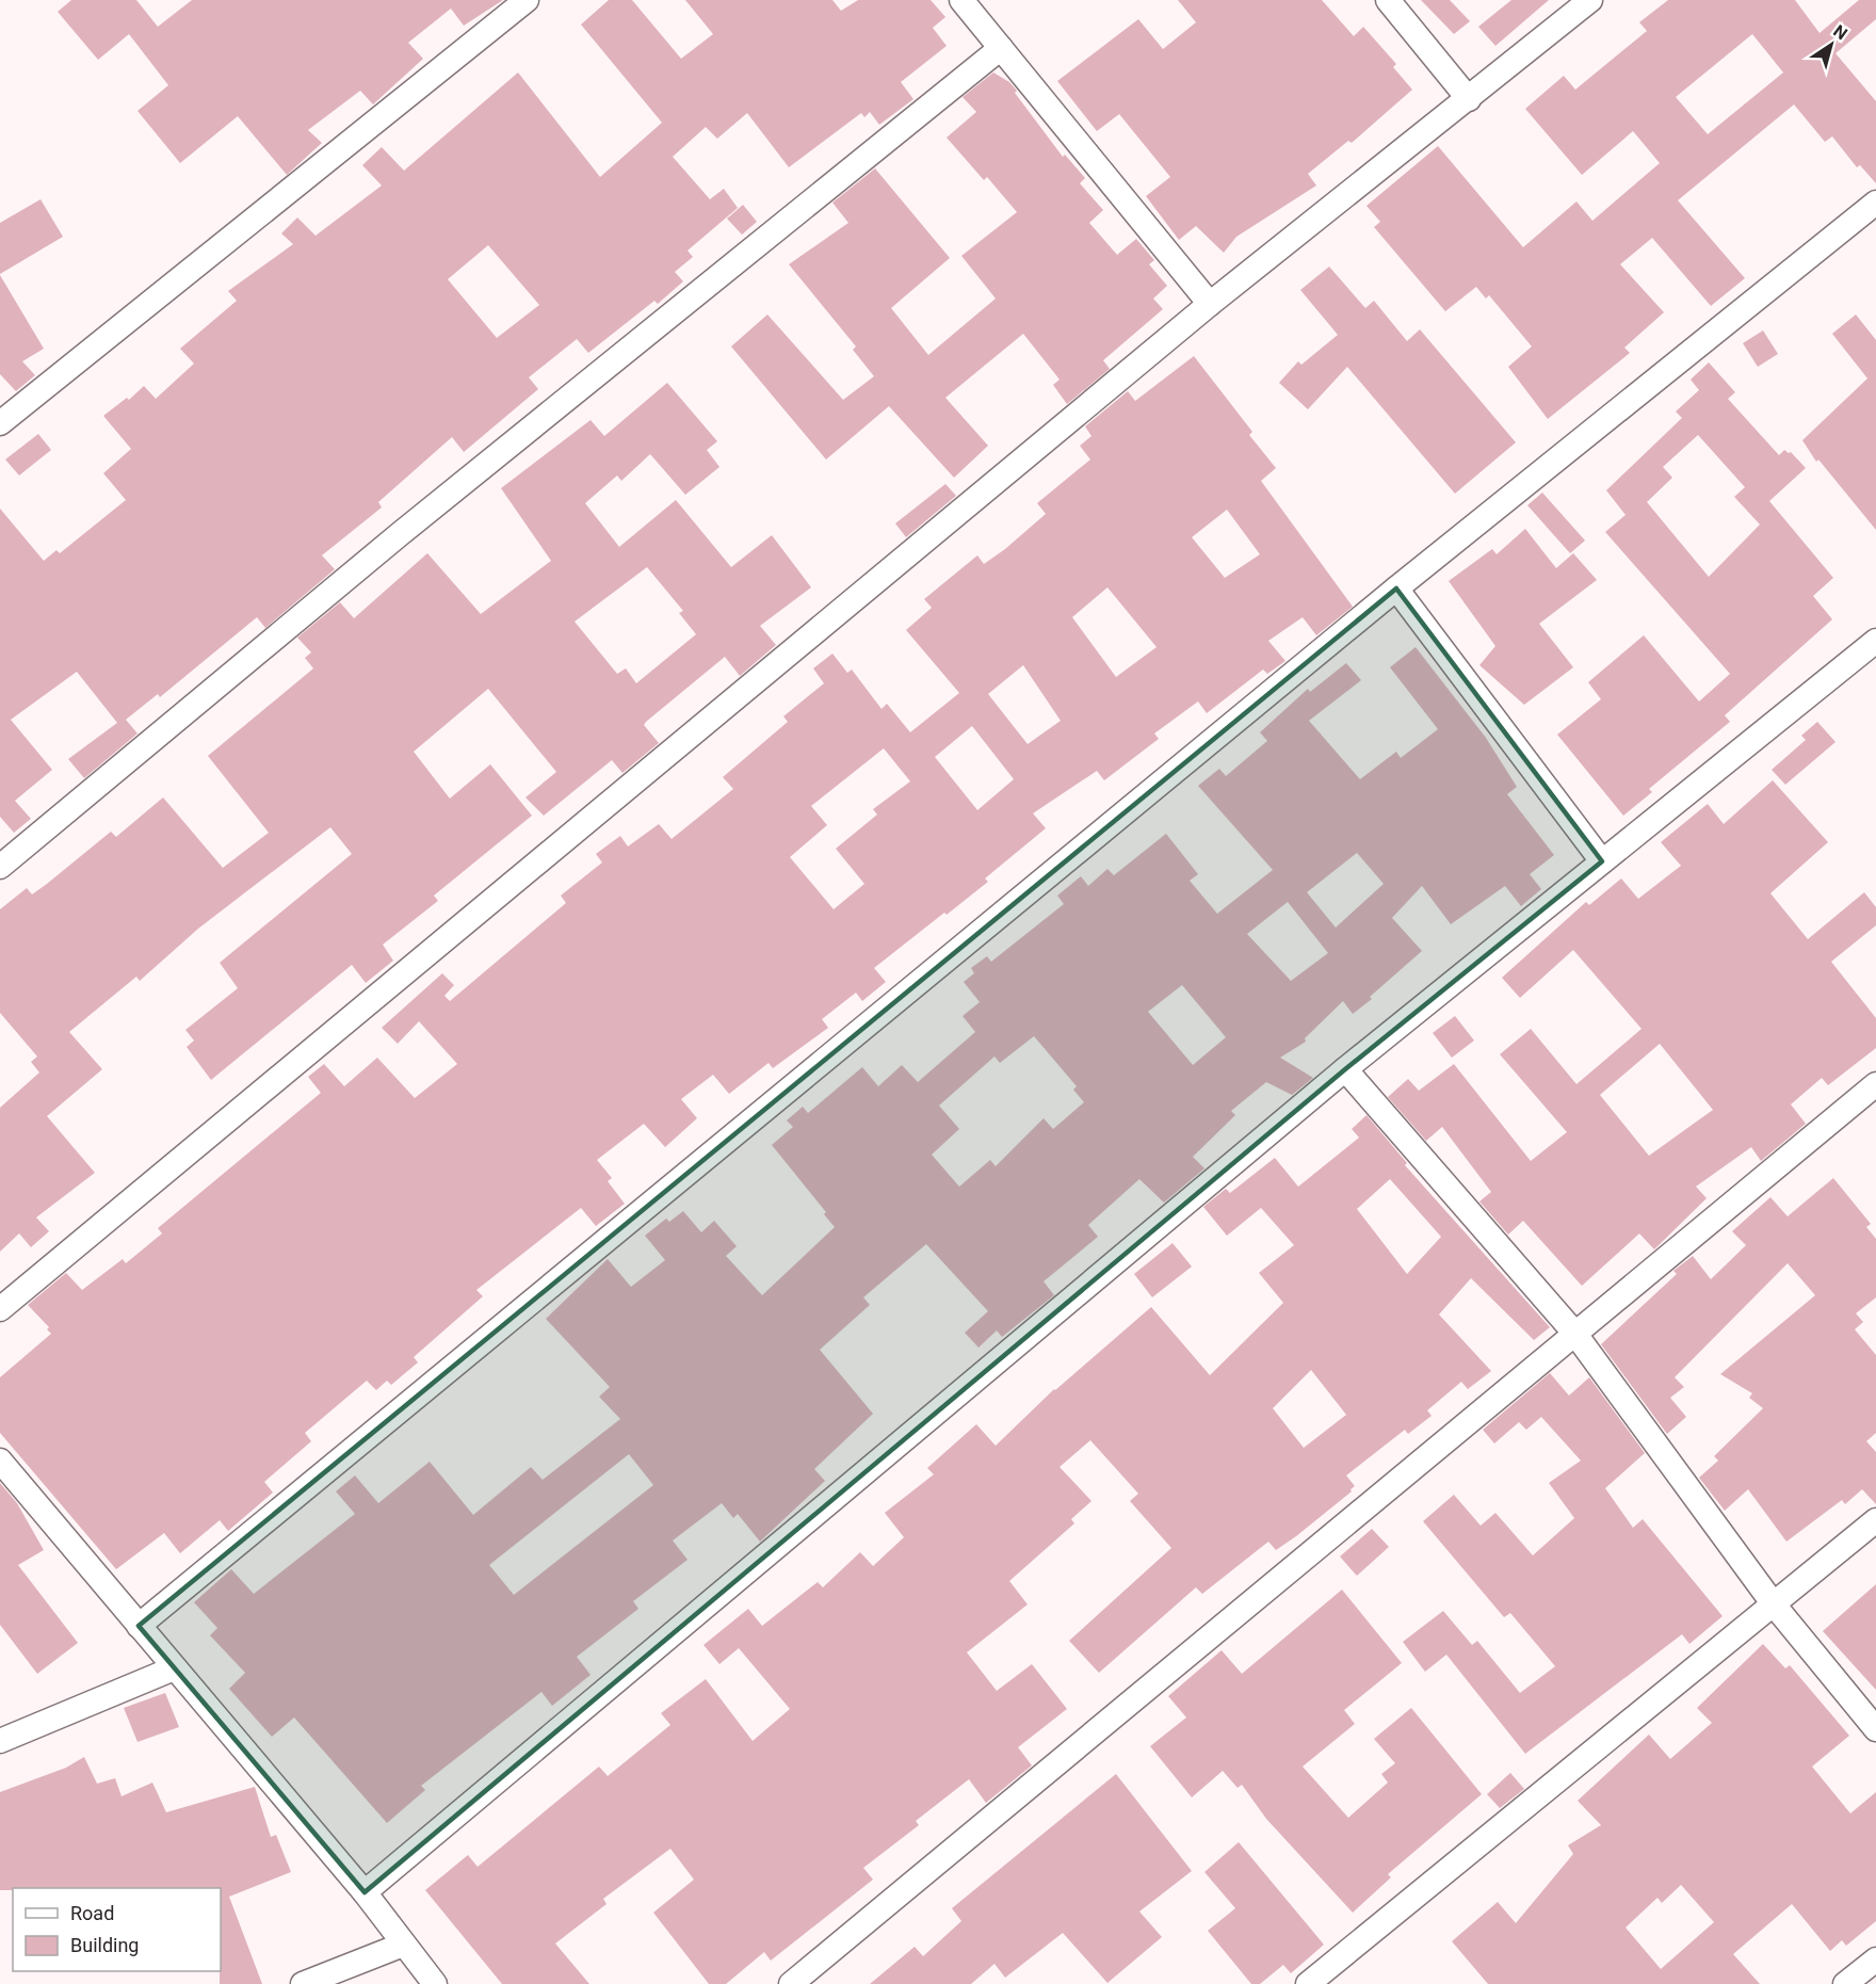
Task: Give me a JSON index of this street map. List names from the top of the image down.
{
  "legend": ["Road", "Building"],
  "north": "top right"
}
